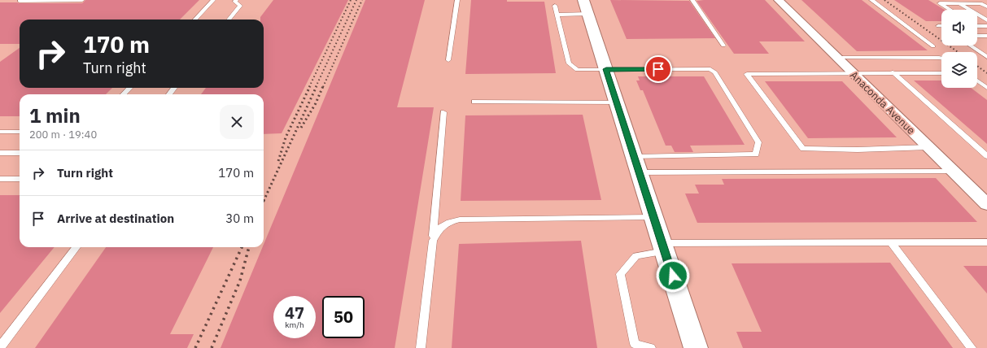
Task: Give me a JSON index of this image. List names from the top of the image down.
{
  "streets": {
    "street": ["Anaconda Avenue"]
  },
  "page": {
    "turn": ["170 m", "Turn right"],
    "heading": ["1 min", "200 m · 19:40"],
    "list": [
      {
        "name": "Turn right",
        "value": "170 m"
      },
      {
        "name": "Arrive at destination",
        "value": "30 m"
      }
    ],
    "speed": "47 km/h",
    "limit": "50"
  }
}
